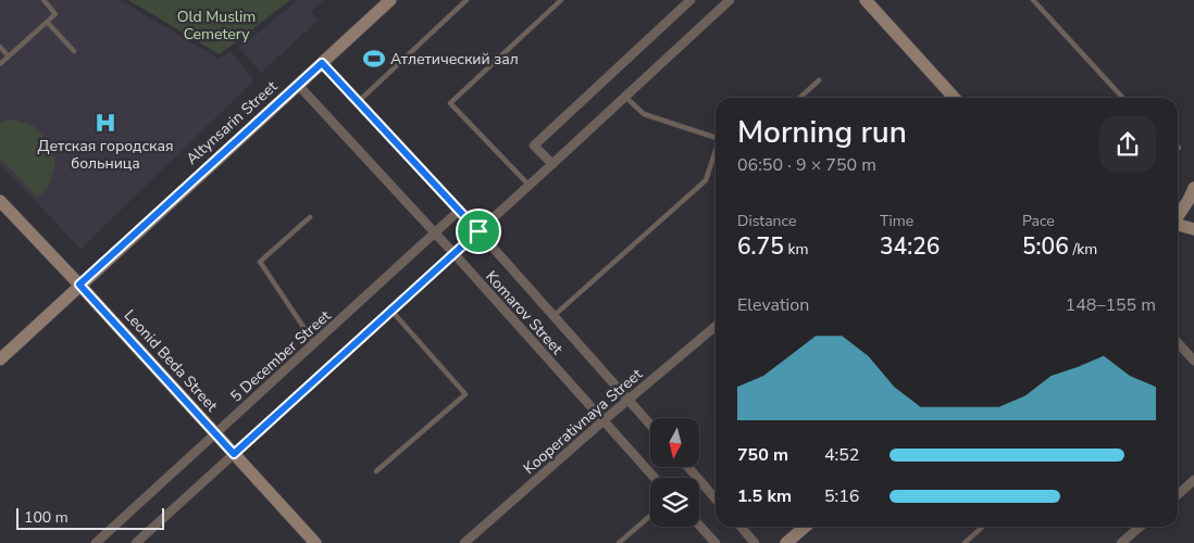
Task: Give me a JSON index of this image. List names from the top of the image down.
{
  "streets": {
    "street": [
      "Altynsarin Street",
      "Komarov Street",
      "5 December Street",
      "Leonid Beda Street",
      "Kooperativnaya Street"
    ]
  },
  "crossings": [
    ["Altynsarin Street", "Komarov Street"],
    ["Altynsarin Street", "Leonid Beda Street"],
    ["Komarov Street", "5 December Street"],
    ["Komarov Street", "Kooperativnaya Street"],
    ["5 December Street", "Leonid Beda Street"]
  ],
  "parks": ["Old Muslim Cemetery"],
  "places": {
    "sports": ["Атлетический зал"],
    "hospital": ["Детская городская больница"]
  },
  "scale_bar": "100 m",
  "north": "bottom",
  "page": {
    "heading": ["Morning run", "06:50 · 9 × 750 m"],
    "stats": [
      ["Distance", "6.75 km"],
      ["Time", "34:26"],
      ["Pace", "5:06 /km"]
    ],
    "chart": ["Elevation", "148–155 m"],
    "list": [
      {
        "name": "750 m",
        "note": "4:52"
      },
      {
        "name": "1.5 km",
        "note": "5:16"
      }
    ],
    "scale": "100 m"
  }
}
